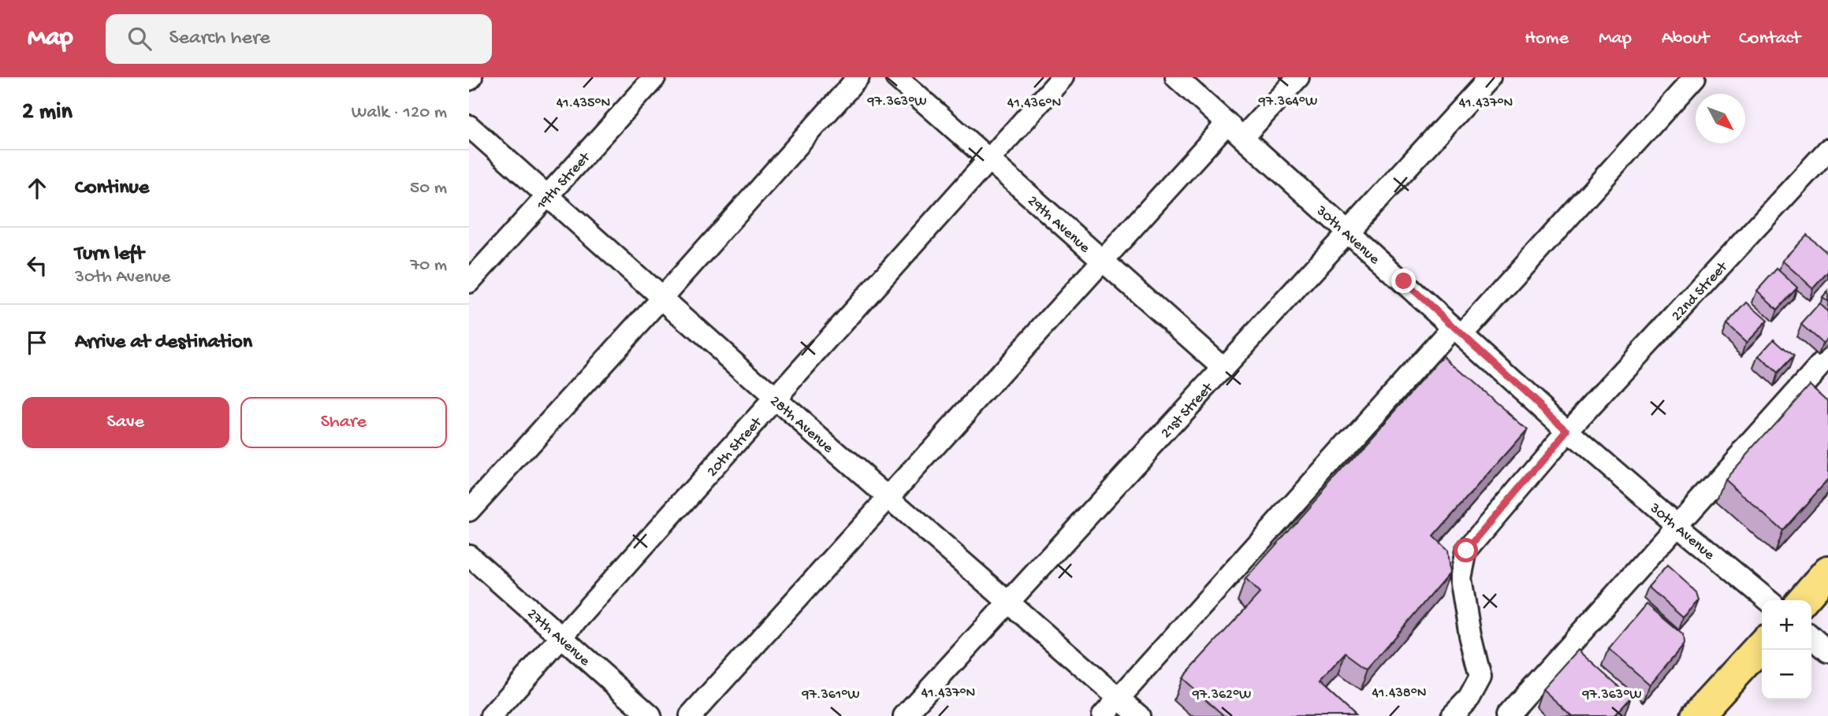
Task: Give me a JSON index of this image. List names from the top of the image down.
{
  "streets": {
    "street": [
      "19th Street",
      "29th Avenue",
      "30th Avenue",
      "22nd Street",
      "21st Street",
      "28th Avenue",
      "20th Street",
      "27th Avenue"
    ]
  },
  "crossings": [
    ["19th Street", "28th Avenue"],
    ["29th Avenue", "21st Street"],
    ["29th Avenue", "20th Street"],
    ["30th Avenue", "22nd Street"],
    ["30th Avenue", "21st Street"],
    ["21st Street", "28th Avenue"],
    ["28th Avenue", "20th Street"],
    ["20th Street", "27th Avenue"]
  ],
  "north": "bottom right",
  "page": {
    "header": "Map",
    "search": "Search here",
    "nav": [
      "Home",
      "Map",
      "About",
      "Contact"
    ],
    "heading": ["2 min", "Walk · 120 m"],
    "list": [
      ["Continue", "50 m"],
      ["Turn left", "30th Avenue", "70 m"],
      "Arrive at destination"
    ],
    "buttons": ["Save", "Share"],
    "map_buttons": ["+", "−"]
  },
  "coordinates": [
    "97.363°W",
    "97.364°W",
    "41.436°N",
    "41.435°N",
    "41.437°N",
    "41.438°N",
    "97.361°W",
    "97.362°W"
  ]
}
